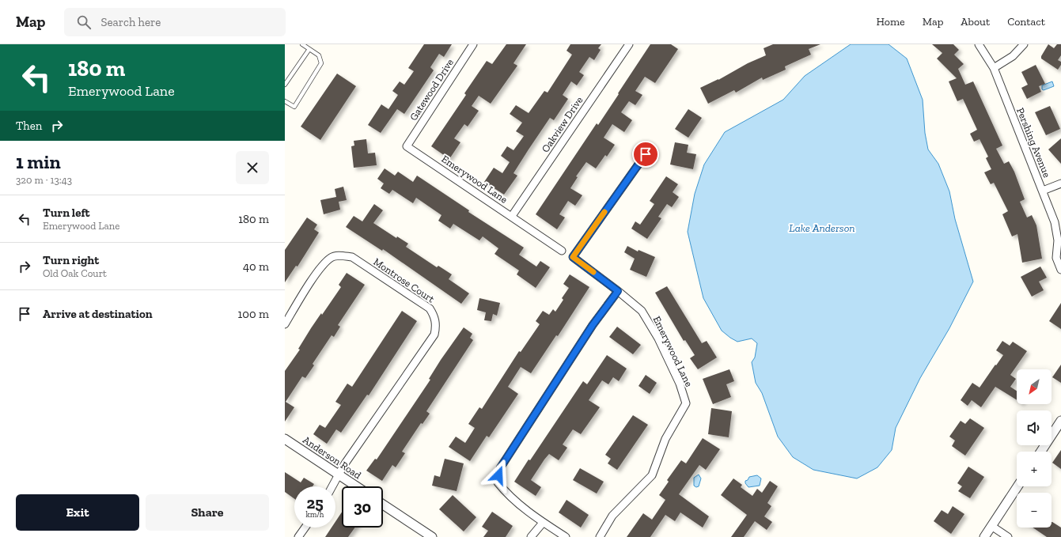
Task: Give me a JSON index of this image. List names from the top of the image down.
{
  "streets": {
    "street": [
      "Gatewood Drive",
      "Oakview Drive",
      "Pershing Avenue",
      "Emerywood Lane",
      "Montrose Court",
      "Anderson Road"
    ]
  },
  "crossings": [
    ["Gatewood Drive", "Emerywood Lane"],
    ["Oakview Drive", "Emerywood Lane"],
    ["Montrose Court", "Anderson Road"]
  ],
  "water": ["Lake Anderson"],
  "north": "bottom left",
  "page": {
    "header": "Map",
    "search": "Search here",
    "nav": [
      "Home",
      "Map",
      "About",
      "Contact"
    ],
    "turn": ["180 m", "Emerywood Lane"],
    "then": "Then",
    "heading": ["1 min", "320 m · 13:43"],
    "list": [
      {
        "name": "Turn left",
        "note": "Emerywood Lane",
        "value": "180 m"
      },
      {
        "name": "Turn right",
        "note": "Old Oak Court",
        "value": "40 m"
      },
      {
        "name": "Arrive at destination",
        "value": "100 m"
      }
    ],
    "map_buttons": ["+", "−"],
    "speed": "25 km/h",
    "limit": "30",
    "buttons": ["Exit", "Share"]
  }
}
